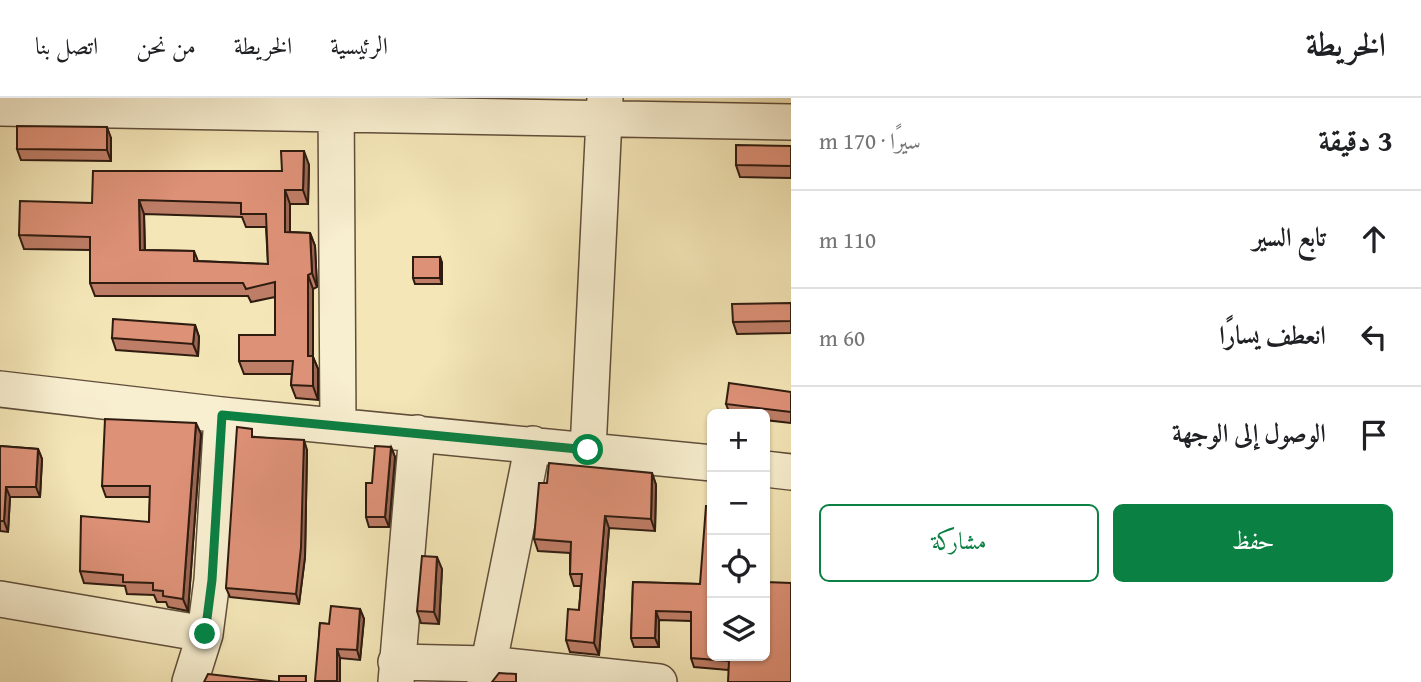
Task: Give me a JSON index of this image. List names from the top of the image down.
{
  "page": {
    "header": "الخريطة",
    "nav": [
      "الرئيسية",
      "الخريطة",
      "من نحن",
      "اتصل بنا"
    ],
    "heading": ["3 دقيقة", "سيرًا · 170 m"],
    "list": [
      ["تابع السير", "110 m"],
      ["انعطف يسارًا", "60 m"],
      "الوصول إلى الوجهة"
    ],
    "map_buttons": ["+", "−"],
    "buttons": ["حفظ", "مشاركة"]
  }
}
